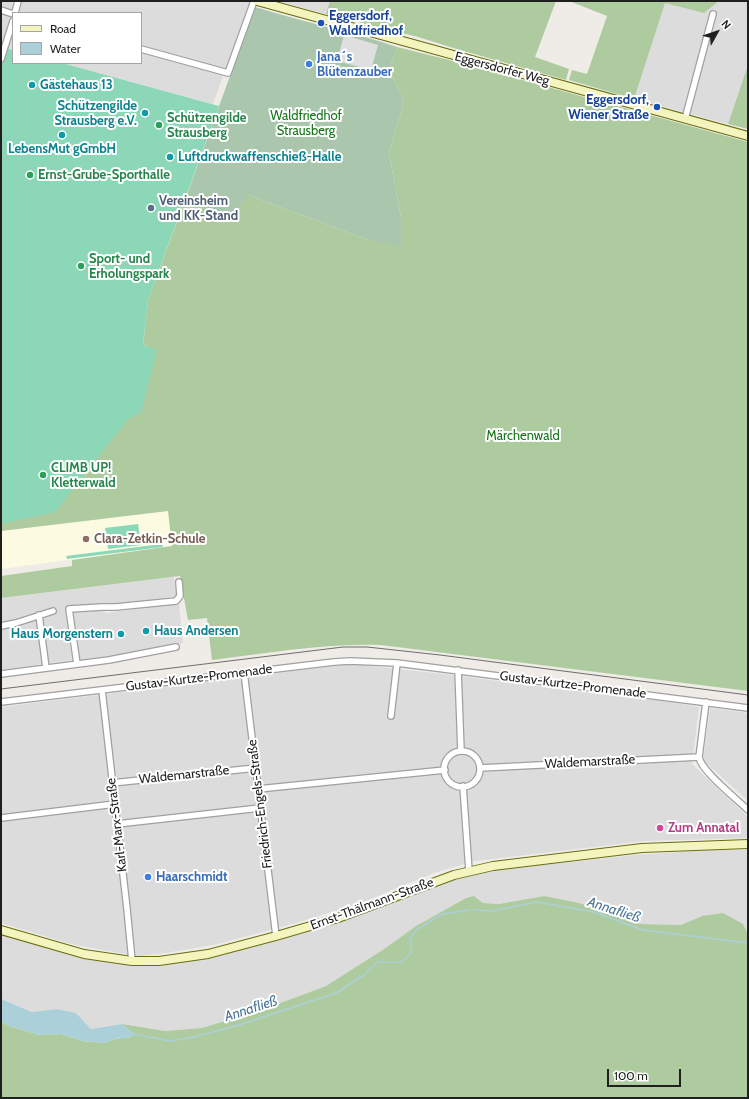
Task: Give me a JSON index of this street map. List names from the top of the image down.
{
  "streets": {
    "main road": ["Eggersdorfer Weg", "Ernst-Thälmann-Straße"],
    "street": [
      "Gustav-Kurtze-Promenade",
      "Waldemarstraße",
      "Friedrich-Engels-Straße",
      "Karl-Marx-Straße"
    ]
  },
  "crossings": [
    ["Gustav-Kurtze-Promenade", "Friedrich-Engels-Straße"],
    ["Gustav-Kurtze-Promenade", "Karl-Marx-Straße"],
    ["Waldemarstraße", "Friedrich-Engels-Straße"],
    ["Waldemarstraße", "Karl-Marx-Straße"],
    ["Friedrich-Engels-Straße", "Ernst-Thälmann-Straße"],
    ["Karl-Marx-Straße", "Ernst-Thälmann-Straße"]
  ],
  "water": ["Annafließ"],
  "parks": ["Waldfriedhof Strausberg", "Märchenwald"],
  "places": [
    "Eggersdorf, Waldfriedhof",
    "Jana´s Blütenzauber",
    "Gästehaus 13",
    "Eggersdorf, Wiener Straße",
    "Schützengilde Strausberg e.V.",
    "Schützengilde Strausberg",
    "LebensMut gGmbH",
    "Luftdruckwaffenschieß-Halle",
    "Ernst-Grube-Sporthalle",
    "Vereinsheim und KK-Stand",
    "Sport- und Erholungspark",
    "CLIMB UP! Kletterwald",
    "Clara-Zetkin-Schule",
    "Haus Andersen",
    "Haus Morgenstern",
    "Zum Annatal",
    "Haarschmidt"
  ],
  "legend": ["Road", "Water"],
  "scale_bar": "100 m",
  "north": "top right"
}
